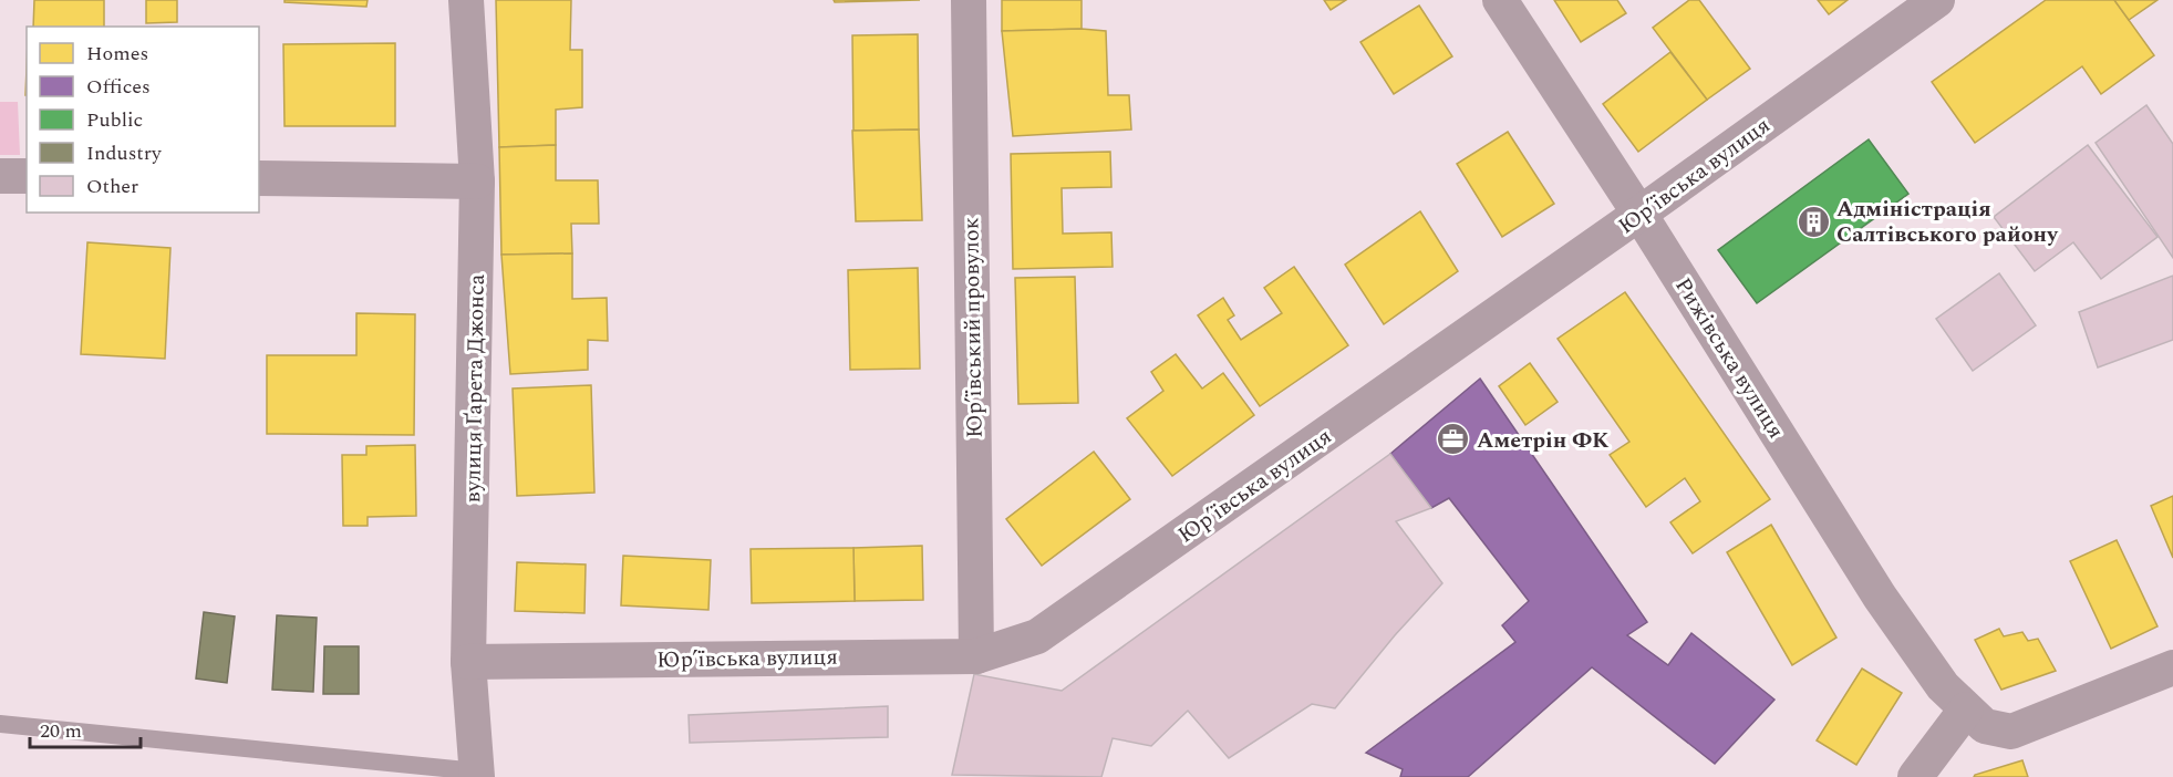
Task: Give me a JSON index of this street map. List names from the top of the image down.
{
  "streets": {
    "street": [
      "Юр’ївська вулиця",
      "Юр’ївський провулок",
      "Рижівська вулиця",
      "вулиця Ґарета Джонса"
    ]
  },
  "crossings": [
    ["Юр’ївська вулиця", "Юр’ївський провулок"],
    ["Юр’ївська вулиця", "Рижівська вулиця"],
    ["Юр’ївська вулиця", "вулиця Ґарета Джонса"]
  ],
  "places": {
    "building": ["Адміністрація Салтівського району"],
    "office": ["Аметрін ФК"]
  },
  "legend": [
    "Homes",
    "Offices",
    "Public",
    "Industry",
    "Other"
  ],
  "scale_bar": "20 m"
}
